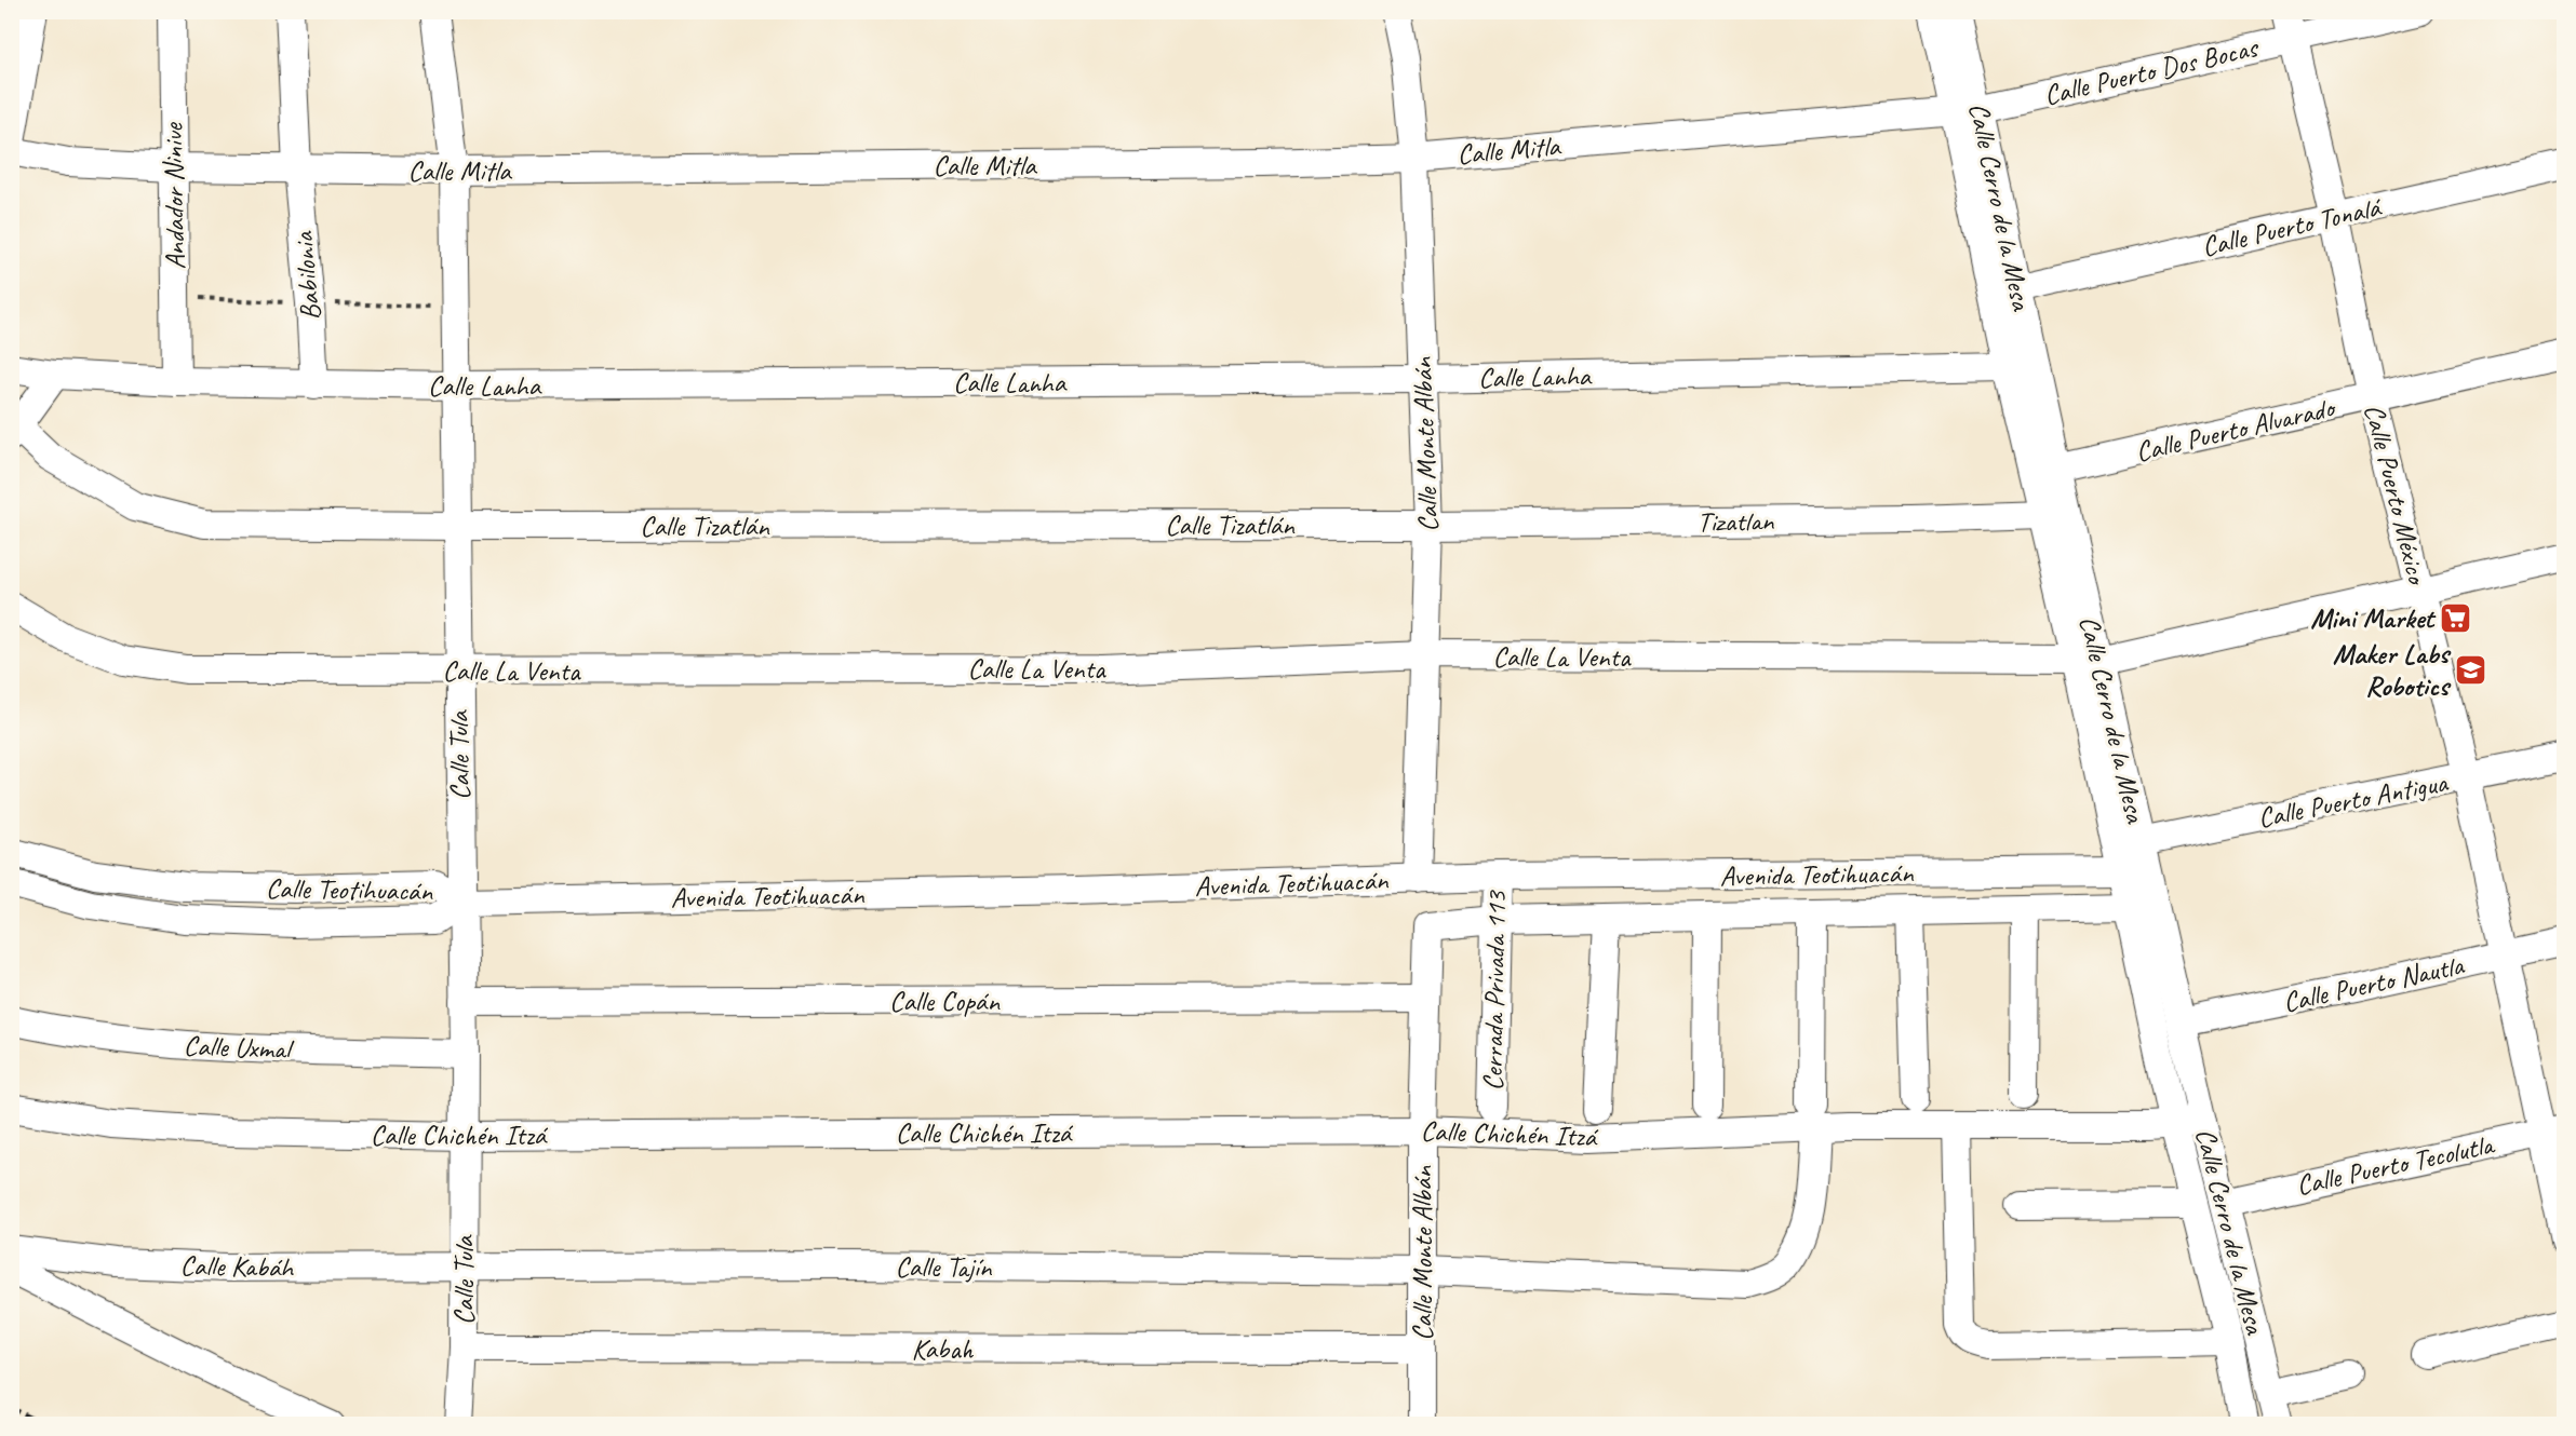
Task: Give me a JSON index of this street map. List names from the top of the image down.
{
  "streets": {
    "street": [
      "Calle Puerto Dos Bocas",
      "Calle Mitla",
      "Andador Ninive",
      "Calle Cerro de la Mesa",
      "Calle Puerto Tonalá",
      "Babilonia",
      "Calle Lanha",
      "Calle Puerto Alvarado",
      "Calle Monte Albán",
      "Calle Puerto México",
      "Tizatlan",
      "Calle Tizatlán",
      "Calle La Venta",
      "Calle Tula",
      "Calle Puerto Antigua",
      "Avenida Teotihuacán",
      "Calle Teotihuacán",
      "Calle Puerto Nautla",
      "Cerrada Privada 113",
      "Calle Copán",
      "Calle Uxmal",
      "Calle Chichén Itzá",
      "Calle Puerto Tecolutla",
      "Calle Kabáh",
      "Calle Tajín",
      "Kabah"
    ]
  },
  "crossings": [
    ["Calle Puerto Dos Bocas", "Calle Mitla"],
    ["Calle Puerto Dos Bocas", "Calle Cerro de la Mesa"],
    ["Calle Puerto Dos Bocas", "Calle Puerto México"],
    ["Calle Mitla", "Andador Ninive"],
    ["Calle Mitla", "Calle Cerro de la Mesa"],
    ["Calle Mitla", "Babilonia"],
    ["Calle Mitla", "Calle Monte Albán"],
    ["Calle Mitla", "Calle Tula"],
    ["Andador Ninive", "Calle Lanha"],
    ["Calle Cerro de la Mesa", "Calle Puerto Tonalá"],
    ["Calle Cerro de la Mesa", "Calle Lanha"],
    ["Calle Cerro de la Mesa", "Calle Puerto Alvarado"],
    ["Calle Cerro de la Mesa", "Tizatlan"],
    ["Calle Cerro de la Mesa", "Calle La Venta"],
    ["Calle Cerro de la Mesa", "Calle Puerto Antigua"],
    ["Calle Cerro de la Mesa", "Avenida Teotihuacán"],
    ["Calle Cerro de la Mesa", "Calle Puerto Nautla"],
    ["Calle Cerro de la Mesa", "Calle Chichén Itzá"],
    ["Calle Cerro de la Mesa", "Calle Puerto Tecolutla"],
    ["Calle Puerto Tonalá", "Calle Puerto México"],
    ["Babilonia", "Calle Lanha"],
    ["Calle Lanha", "Calle Monte Albán"],
    ["Calle Lanha", "Calle Tula"],
    ["Calle Puerto Alvarado", "Calle Puerto México"],
    ["Calle Monte Albán", "Tizatlan"],
    ["Calle Monte Albán", "Calle Tizatlán"],
    ["Calle Monte Albán", "Calle La Venta"],
    ["Calle Monte Albán", "Avenida Teotihuacán"],
    ["Calle Monte Albán", "Cerrada Privada 113"],
    ["Calle Monte Albán", "Calle Copán"],
    ["Calle Monte Albán", "Calle Chichén Itzá"],
    ["Calle Monte Albán", "Calle Tajín"],
    ["Calle Monte Albán", "Kabah"],
    ["Calle Puerto México", "Calle La Venta"],
    ["Calle Puerto México", "Calle Puerto Antigua"],
    ["Calle Puerto México", "Calle Puerto Nautla"],
    ["Calle Puerto México", "Calle Puerto Tecolutla"],
    ["Tizatlan", "Calle Tizatlán"],
    ["Calle Tizatlán", "Calle Tula"],
    ["Calle La Venta", "Calle Tula"],
    ["Calle Tula", "Avenida Teotihuacán"],
    ["Calle Tula", "Calle Teotihuacán"],
    ["Calle Tula", "Calle Copán"],
    ["Calle Tula", "Calle Uxmal"],
    ["Calle Tula", "Calle Chichén Itzá"],
    ["Calle Tula", "Calle Kabáh"],
    ["Calle Tula", "Calle Tajín"],
    ["Calle Tula", "Kabah"],
    ["Avenida Teotihuacán", "Calle Teotihuacán"],
    ["Avenida Teotihuacán", "Cerrada Privada 113"],
    ["Calle Chichén Itzá", "Calle Tajín"],
    ["Calle Kabáh", "Calle Tajín"]
  ],
  "places": {
    "supermarket": ["Mini Market"],
    "school or university": ["Maker Labs Robotics"]
  }
}
